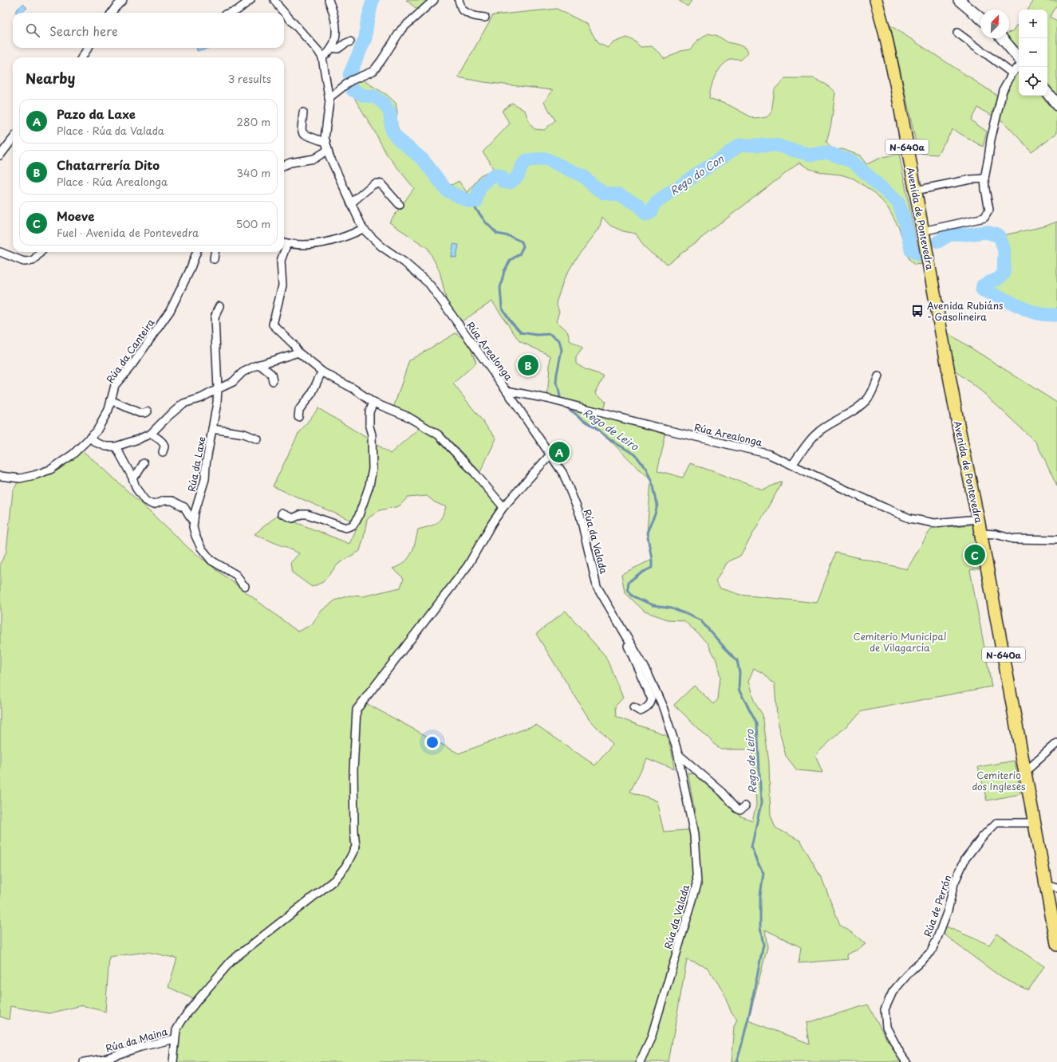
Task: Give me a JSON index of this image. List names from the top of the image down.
{
  "streets": {
    "main road": ["N-640a", "Avenida de Pontevedra"],
    "street": [
      "Rúa da Canteira",
      "Rúa Arealonga",
      "Rúa da Laxe",
      "Rúa da Valada",
      "Rúa de Perrón",
      "Rúa da Maina"
    ]
  },
  "crossings": [
    ["Avenida de Pontevedra", "Rúa Arealonga"],
    ["Avenida de Pontevedra", "Rúa de Perrón"],
    ["Rúa Arealonga", "Rúa da Valada"]
  ],
  "water": ["Rego do Con", "Rego de Leiro"],
  "parks": ["Cemiterio Municipal de Vilagarcía", "Cemiterio dos Ingleses"],
  "places": {
    "bus stop": ["Avenida Rubiáns - Gasolineira"]
  },
  "north": "top right",
  "page": {
    "map_buttons": ["+", "−"],
    "search": "Search here",
    "heading": ["Nearby", "3 results"],
    "list": [
      {
        "mark": "A",
        "name": "Pazo da Laxe",
        "note": "Place · Rúa da Valada",
        "value": "280 m"
      },
      {
        "mark": "B",
        "name": "Chatarrería Dito",
        "note": "Place · Rúa Arealonga",
        "value": "340 m"
      },
      {
        "mark": "C",
        "name": "Moeve",
        "note": "Fuel · Avenida de Pontevedra",
        "value": "500 m"
      }
    ],
    "pins": ["B", "A", "C"]
  }
}
